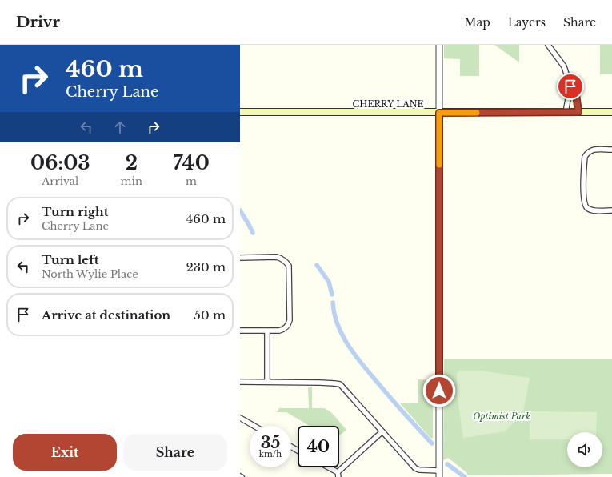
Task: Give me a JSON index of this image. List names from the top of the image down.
{
  "streets": {
    "main road": ["CHERRY LANE"]
  },
  "parks": ["Optimist Park"],
  "page": {
    "header": "Drivr",
    "nav": ["Map", "Layers", "Share"],
    "turn": ["460 m", "Cherry Lane"],
    "eta": [
      "06:03",
      "Arrival",
      "2",
      "min",
      "740",
      "m"
    ],
    "list": [
      {
        "name": "Turn right",
        "note": "Cherry Lane",
        "value": "460 m"
      },
      {
        "name": "Turn left",
        "note": "North Wylie Place",
        "value": "230 m"
      },
      {
        "name": "Arrive at destination",
        "value": "50 m"
      }
    ],
    "speed": "35 km/h",
    "limit": "40",
    "buttons": ["Exit", "Share"]
  }
}
